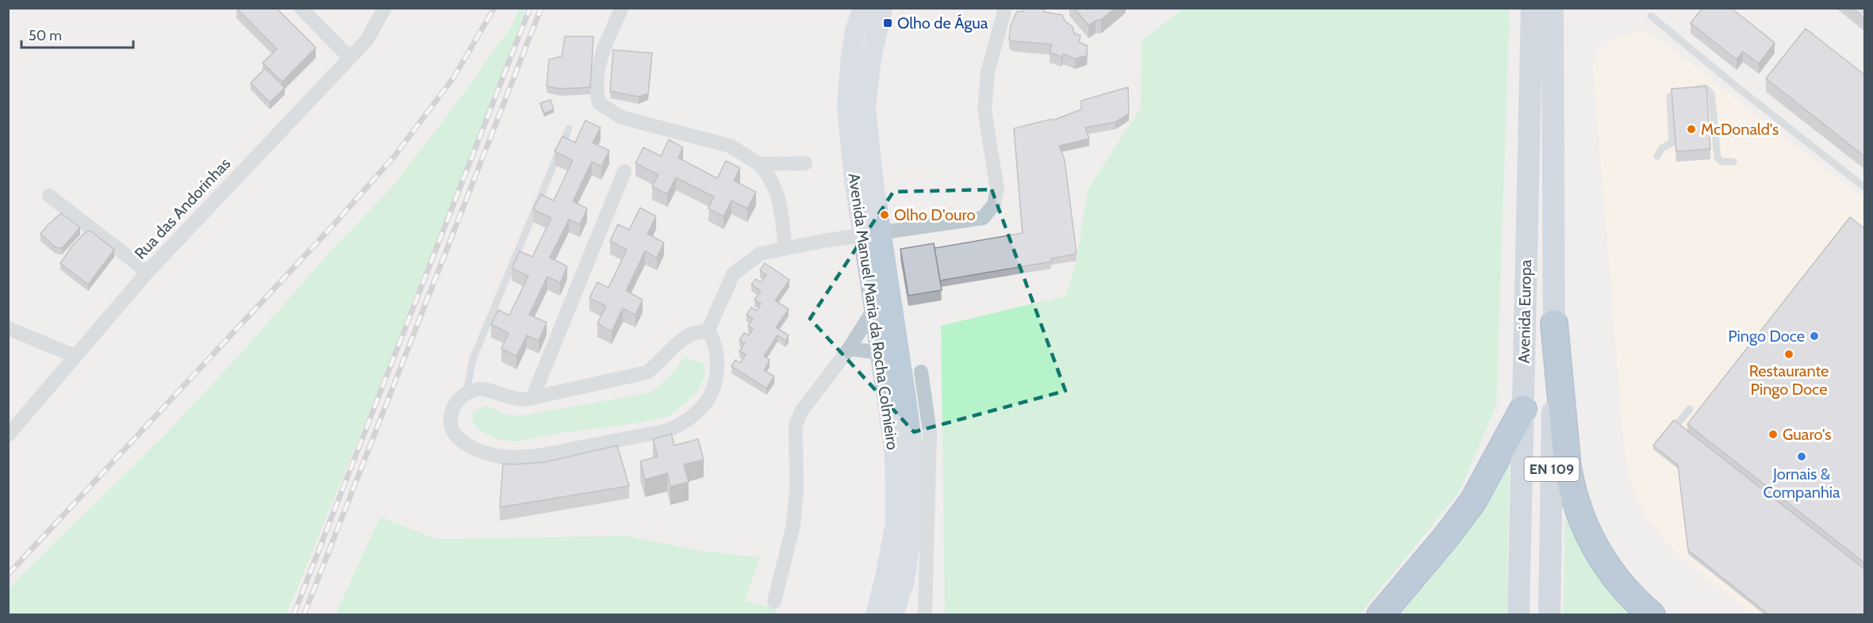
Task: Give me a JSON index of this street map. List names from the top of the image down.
{
  "streets": {
    "main road": ["Avenida Manuel Maria da Rocha Colmieiro", "Avenida Europa", "EN 109"],
    "street": ["Rua das Andorinhas"]
  },
  "places": {
    "transit": ["Olho de Água"],
    "other": [
      "McDonald's",
      "Olho D'ouro",
      "Pingo Doce",
      "Restaurante Pingo Doce",
      "Guaro's",
      "Jornais & Companhia"
    ]
  },
  "scale_bar": "50 m"
}
